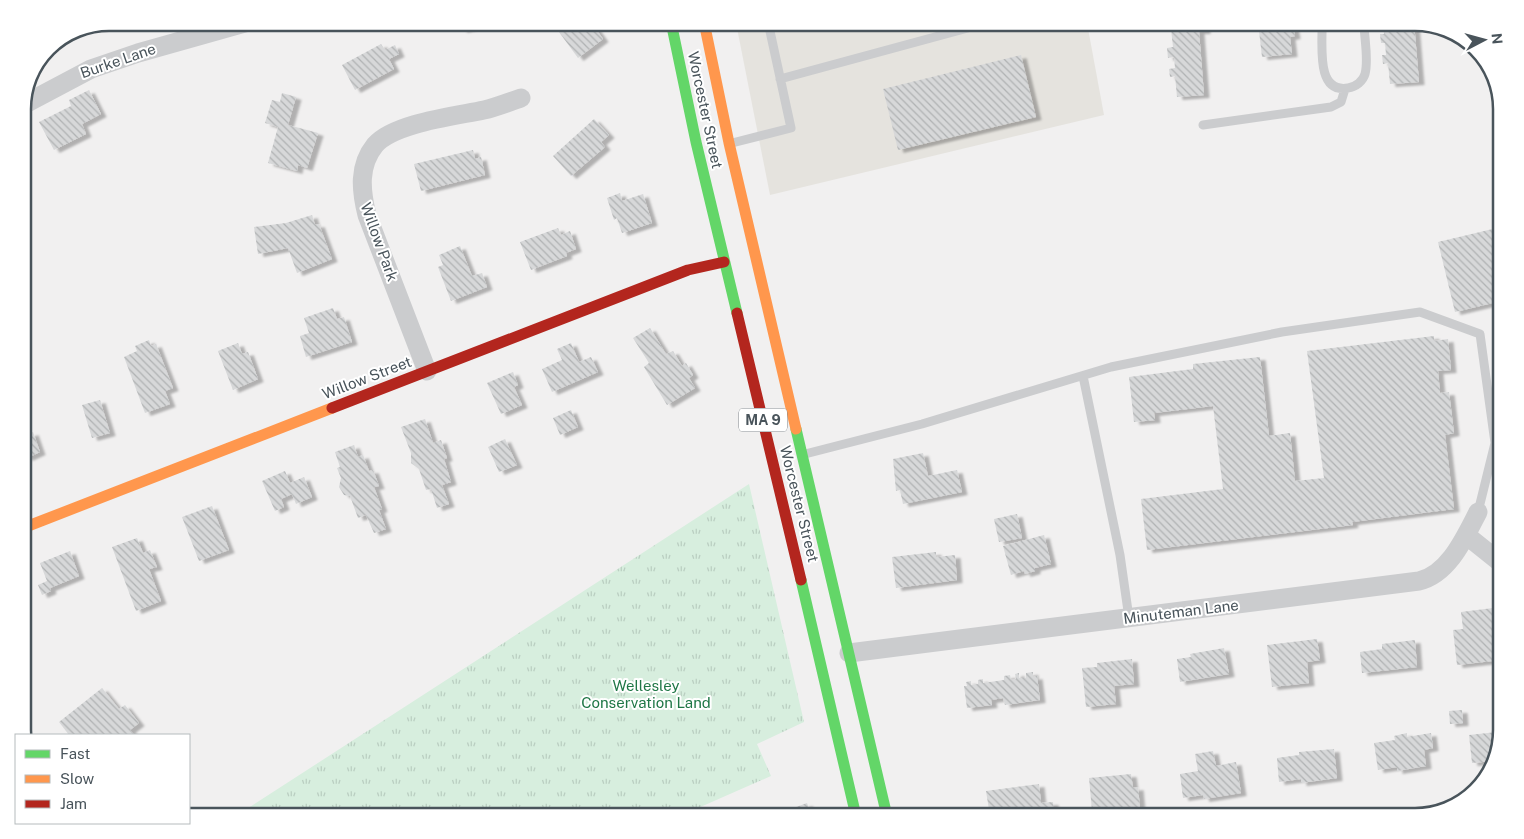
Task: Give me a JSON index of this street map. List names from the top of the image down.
{
  "streets": {
    "main road": ["Worcester Street", "Willow Street", "MA 9"],
    "street": ["Burke Lane", "Willow Park", "Minuteman Lane"]
  },
  "crossings": [
    ["Worcester Street", "Willow Street"],
    ["Worcester Street", "Minuteman Lane"],
    ["Willow Park", "Willow Street"]
  ],
  "parks": ["Wellesley Conservation Land"],
  "legend": ["Fast", "Slow", "Jam"],
  "north": "right"
}
